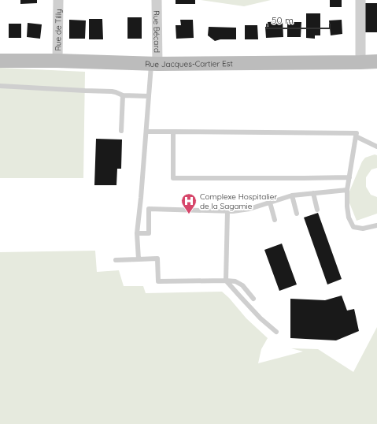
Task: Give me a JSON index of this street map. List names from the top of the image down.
{
  "streets": {
    "main road": ["Rue Jacques-Cartier Est"],
    "street": ["Rue de Tilly", "Rue Bécard"]
  },
  "crossings": [
    ["Rue de Tilly", "Rue Jacques-Cartier Est"],
    ["Rue Bécard", "Rue Jacques-Cartier Est"]
  ],
  "places": {
    "hospital": ["Complexe Hospitalier de la Sagamie"]
  },
  "scale_bar": "50 m"
}
